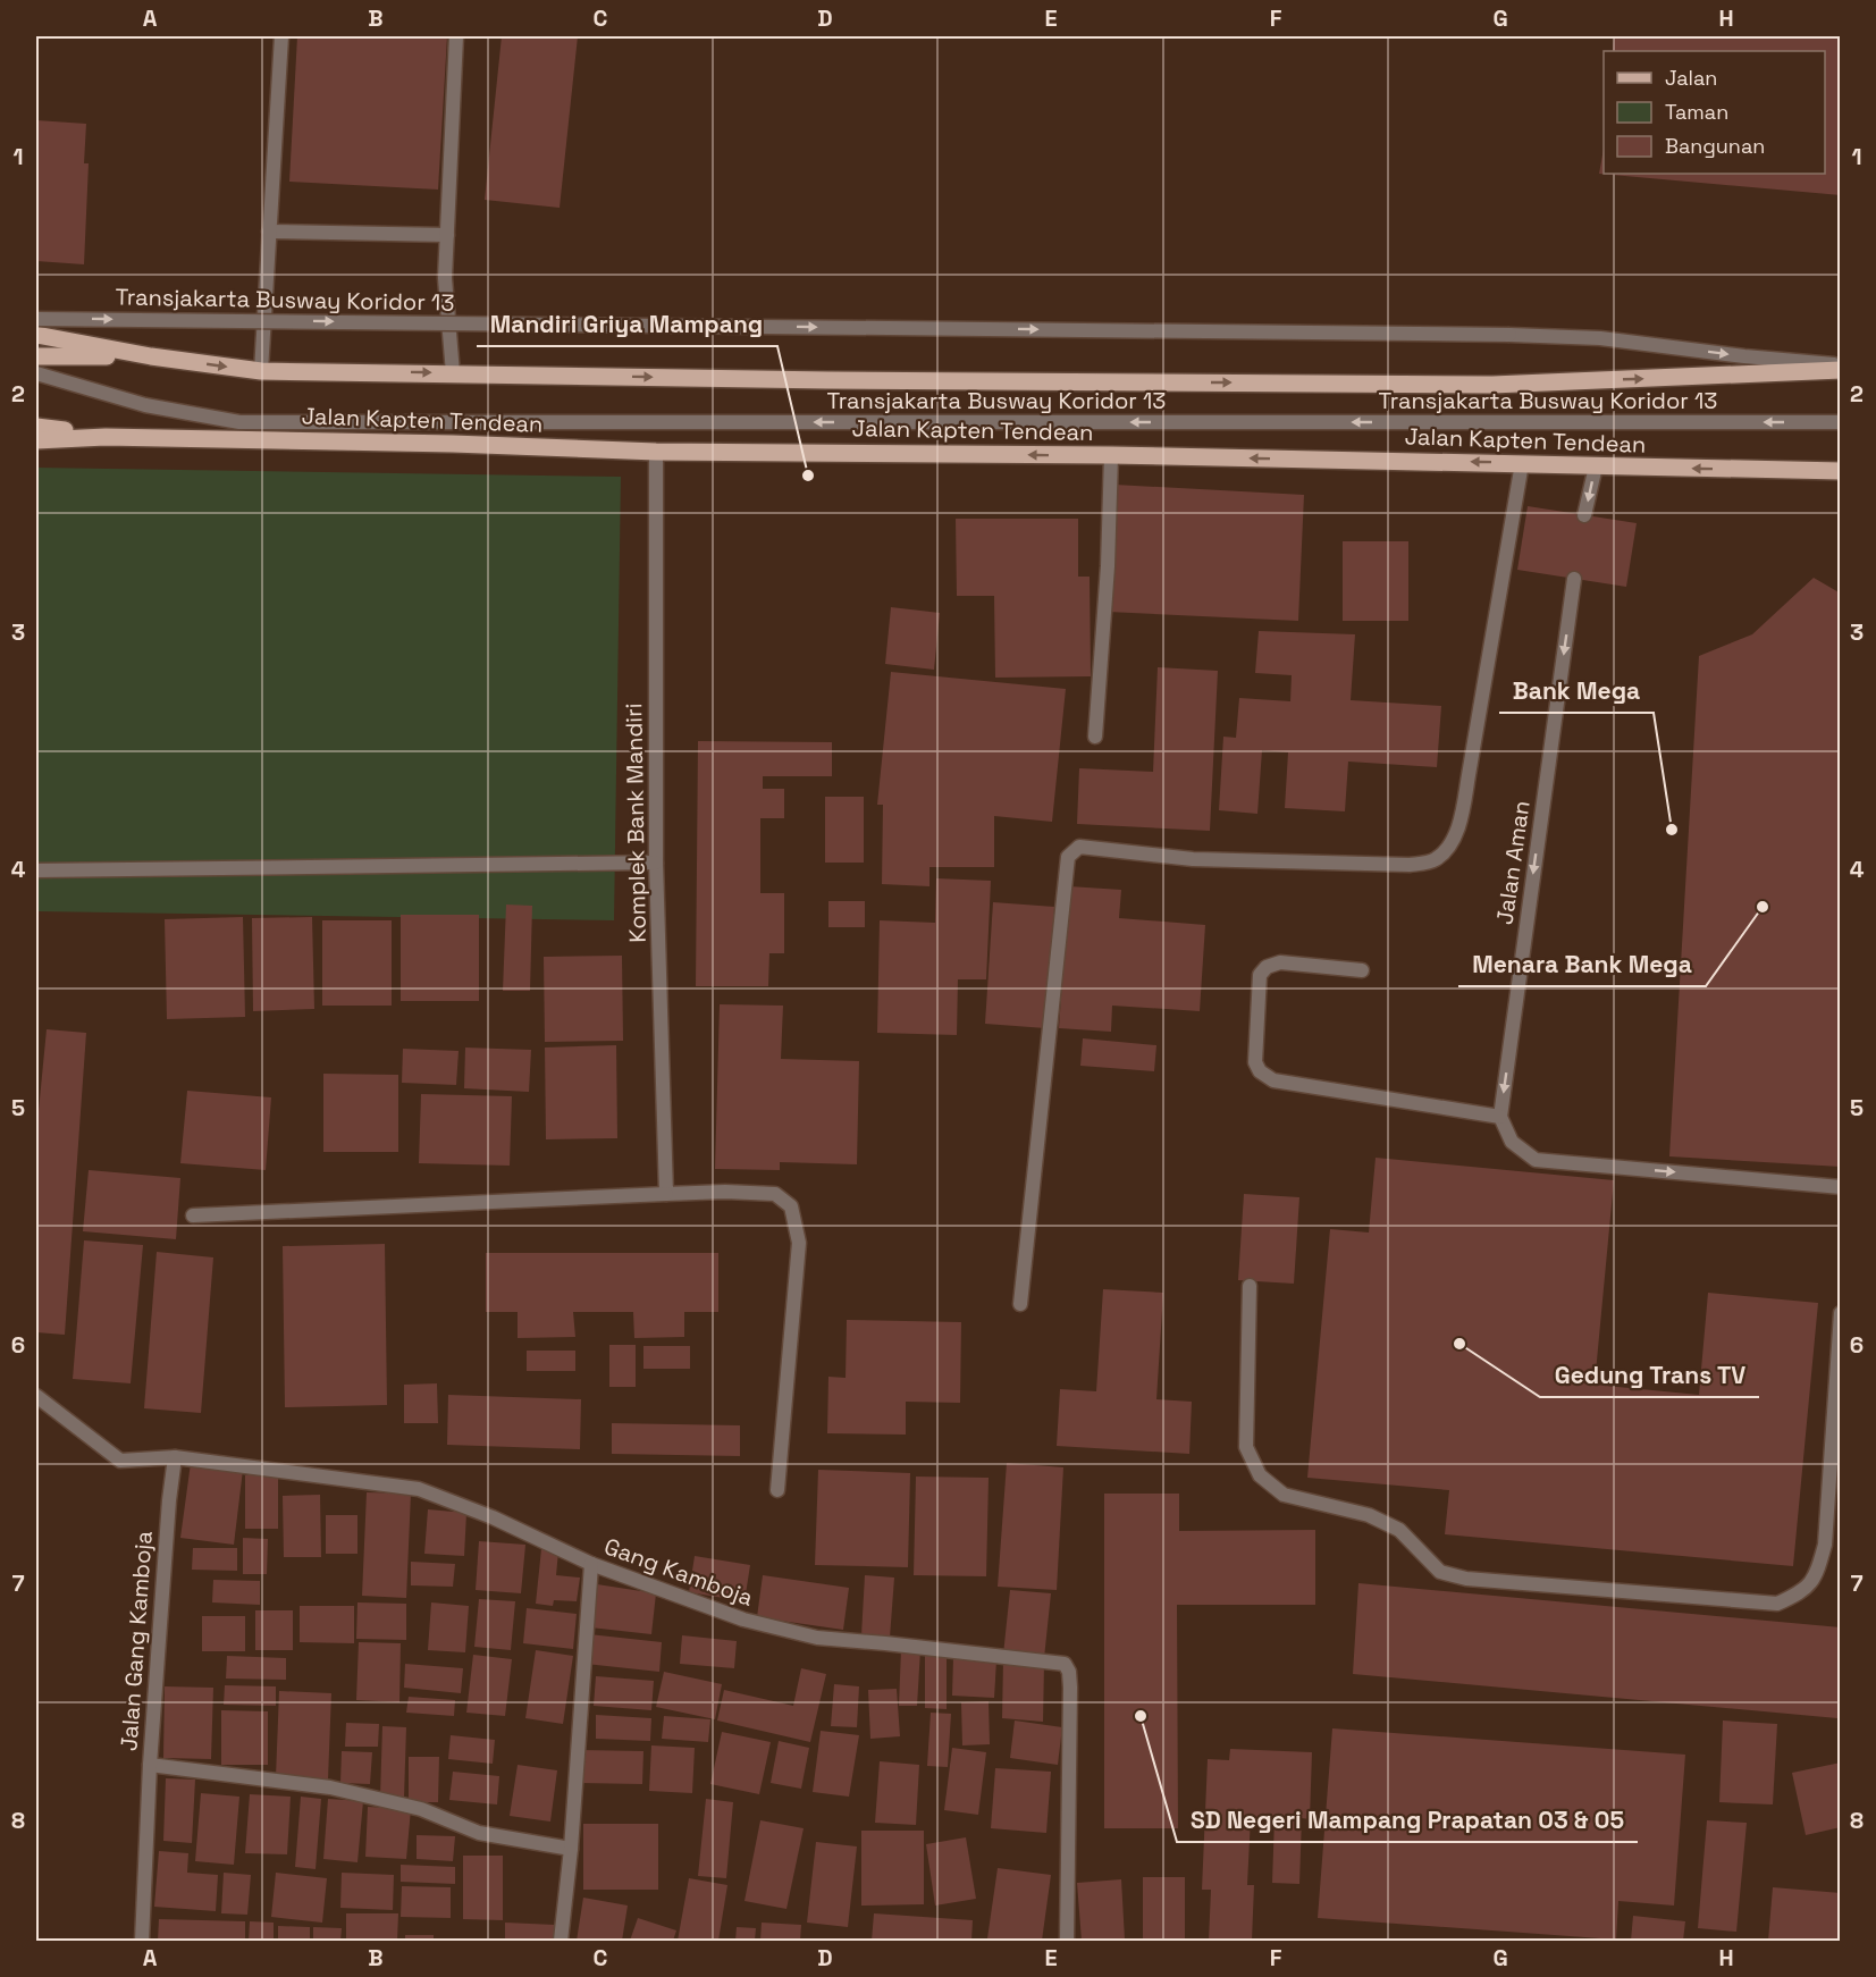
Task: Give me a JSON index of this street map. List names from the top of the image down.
{
  "streets": {
    "main road": ["Jalan Kapten Tendean"],
    "street": [
      "Transjakarta Busway Koridor 13",
      "Komplek Bank Mandiri",
      "Jalan Aman",
      "Gang Kamboja",
      "Jalan Gang Kamboja"
    ]
  },
  "crossings": [
    ["Jalan Kapten Tendean", "Komplek Bank Mandiri"],
    ["Gang Kamboja", "Jalan Gang Kamboja"]
  ],
  "one_way": ["Jalan Aman"],
  "places": [
    "Mandiri Griya Mampang",
    "Bank Mega",
    "Menara Bank Mega",
    "Gedung Trans TV",
    "SD Negeri Mampang Prapatan 03 & 05"
  ],
  "legend": ["Jalan", "Taman", "Bangunan"],
  "grid": {
    "columns": [
      "A",
      "B",
      "C",
      "D",
      "E",
      "F",
      "G",
      "H"
    ],
    "rows": [
      "1",
      "2",
      "3",
      "4",
      "5",
      "6",
      "7",
      "8"
    ]
  }
}
